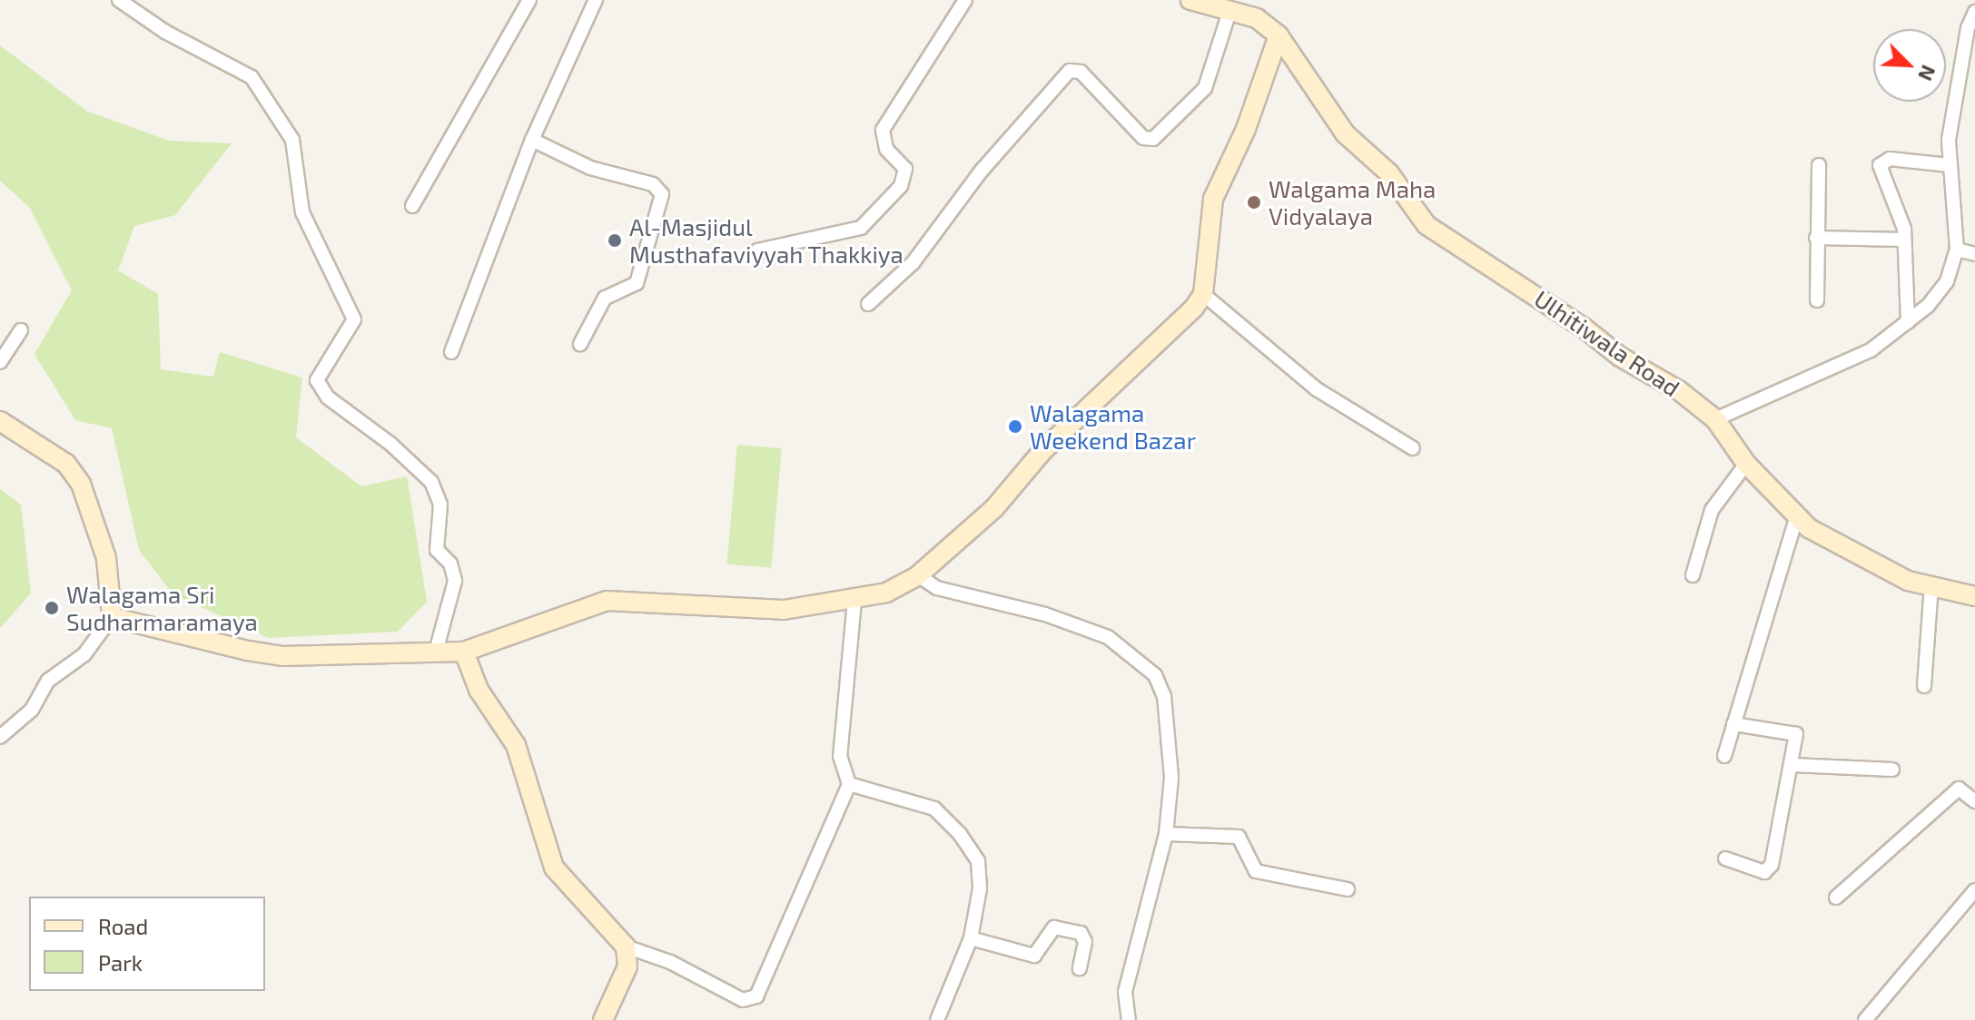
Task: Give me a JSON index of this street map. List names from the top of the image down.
{
  "streets": {
    "street": ["Ulhitiwala Road"]
  },
  "places": [
    "Walgama Maha Vidyalaya",
    "Al-Masjidul Musthafaviyyah Thakkiya",
    "Walagama Weekend Bazar",
    "Walagama Sri Sudharmaramaya"
  ],
  "legend": ["Road", "Park"],
  "north": "bottom right"
}
